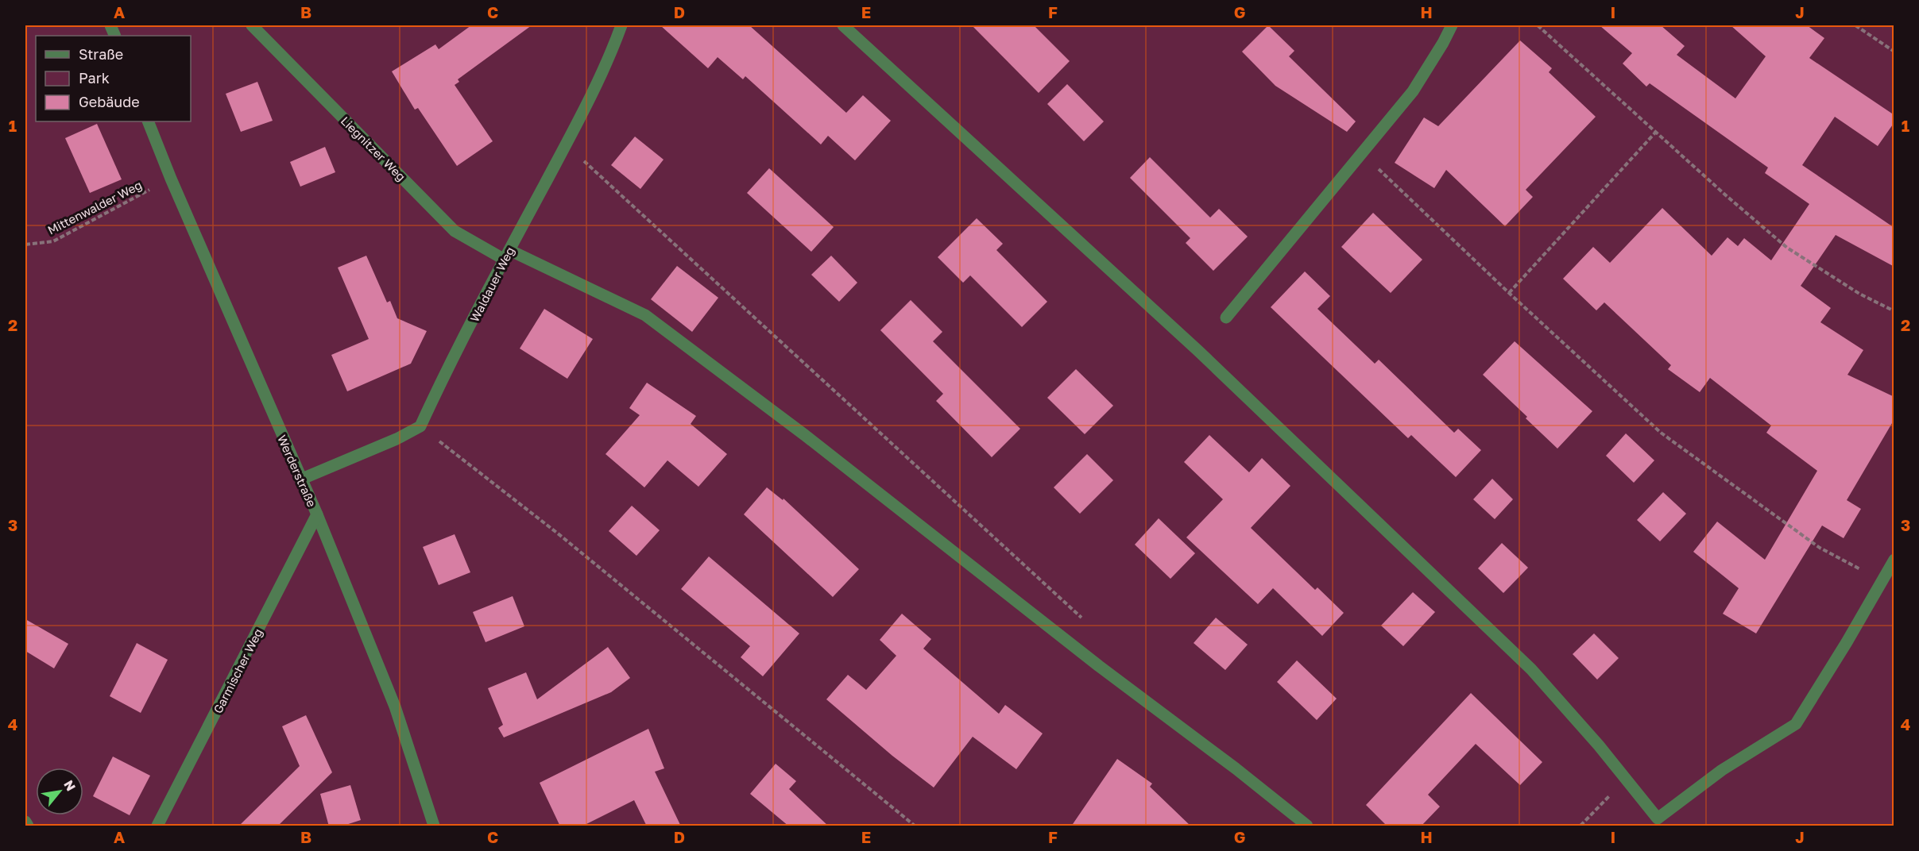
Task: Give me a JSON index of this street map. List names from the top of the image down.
{
  "streets": {
    "lane": [
      "Liegnitzer Weg",
      "Waldauer Weg",
      "Werderstraße",
      "Garmischer Weg"
    ],
    "path": ["Mittenwalder Weg"]
  },
  "crossings": [
    ["Liegnitzer Weg", "Waldauer Weg"],
    ["Mittenwalder Weg", "Werderstraße"],
    ["Werderstraße", "Garmischer Weg"]
  ],
  "legend": ["Straße", "Park", "Gebäude"],
  "north": "top right",
  "grid": {
    "columns": [
      "A",
      "B",
      "C",
      "D",
      "E",
      "F",
      "G",
      "H",
      "I",
      "J"
    ],
    "rows": [
      "1",
      "2",
      "3",
      "4"
    ]
  }
}
